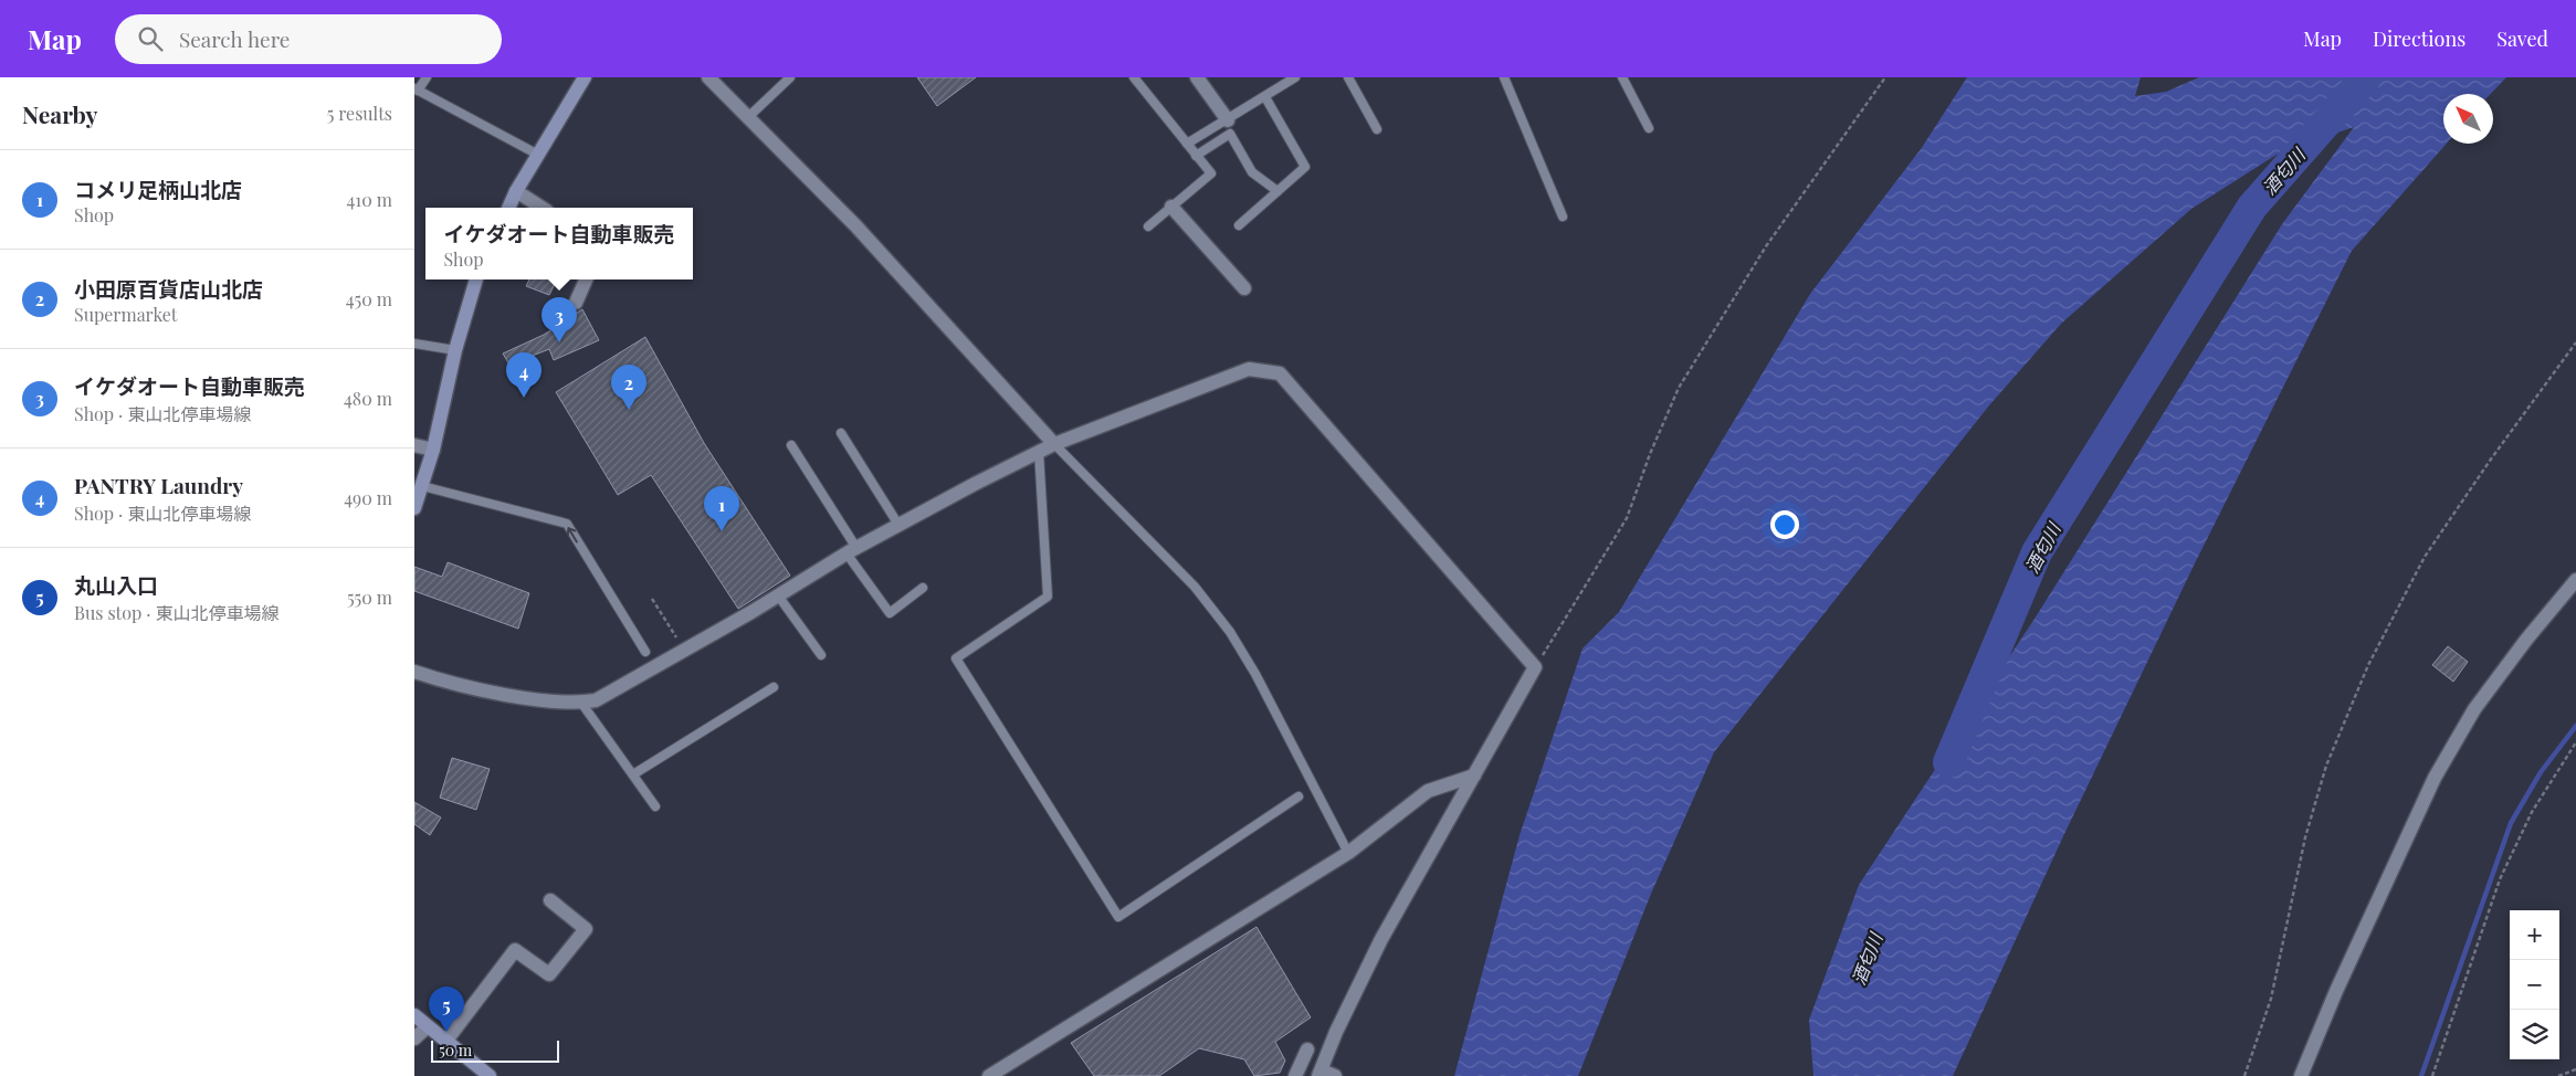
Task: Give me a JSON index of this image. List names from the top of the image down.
{
  "water": ["酒匂川"],
  "scale_bar": "50 m",
  "north": "top left",
  "page": {
    "header": "Map",
    "search": "Search here",
    "nav": ["Map", "Directions", "Saved"],
    "heading": ["Nearby", "5 results"],
    "list": [
      {
        "mark": "1",
        "name": "コメリ足柄山北店",
        "note": "Shop",
        "value": "410 m"
      },
      {
        "mark": "2",
        "name": "小田原百貨店山北店",
        "note": "Supermarket",
        "value": "450 m"
      },
      {
        "mark": "3",
        "name": "イケダオート自動車販売",
        "note": "Shop · 東山北停車場線",
        "value": "480 m"
      },
      {
        "mark": "4",
        "name": "PANTRY Laundry",
        "note": "Shop · 東山北停車場線",
        "value": "490 m"
      },
      {
        "mark": "5",
        "name": "丸山入口",
        "note": "Bus stop · 東山北停車場線",
        "value": "550 m"
      }
    ],
    "popup": ["イケダオート自動車販売", "Shop"],
    "pins": [
      "3",
      "4",
      "2",
      "1",
      "5"
    ],
    "map_buttons": ["+", "−"],
    "scale": "50 m"
  }
}
